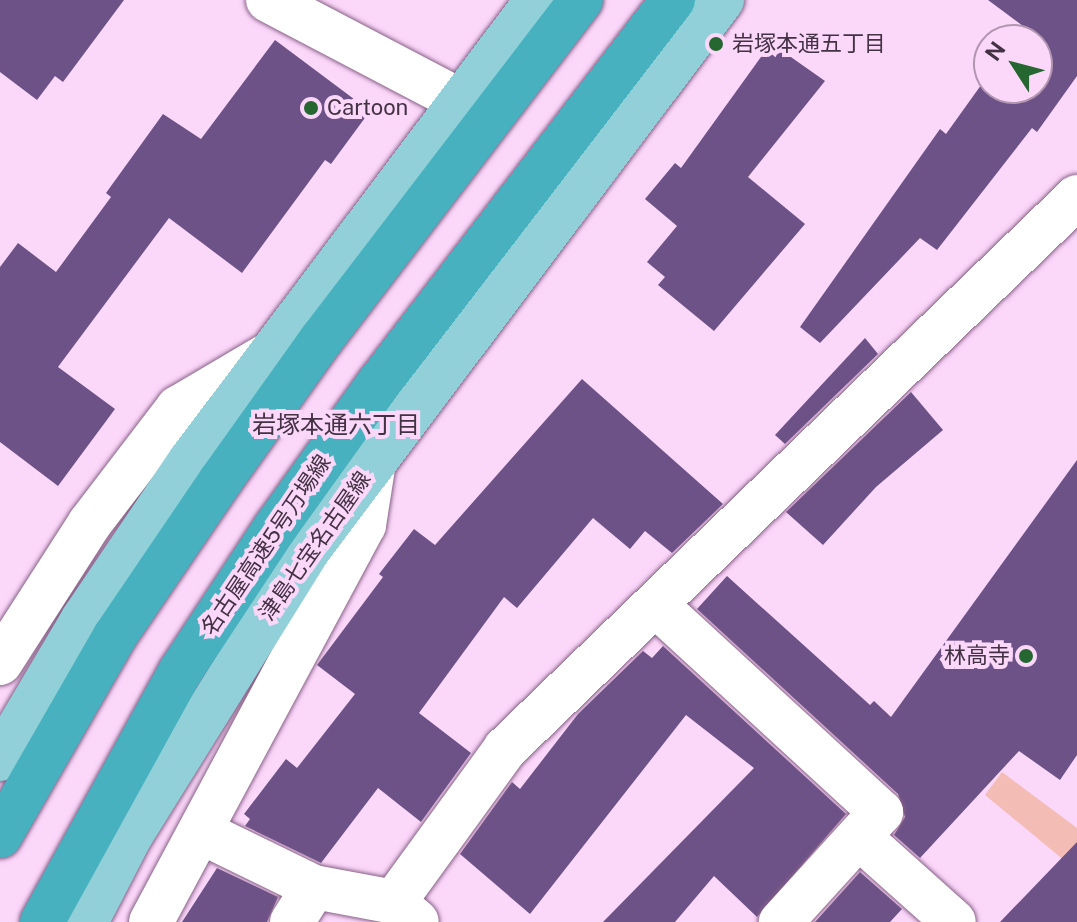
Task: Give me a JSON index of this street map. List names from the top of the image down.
{
  "streets": {
    "highway": ["名古屋高速5号万場線"],
    "main road": ["津島七宝名古屋線"]
  },
  "districts": ["岩塚本通六丁目"],
  "places": ["岩塚本通五丁目", "Cartoon", "林高寺"],
  "north": "top left"
}
